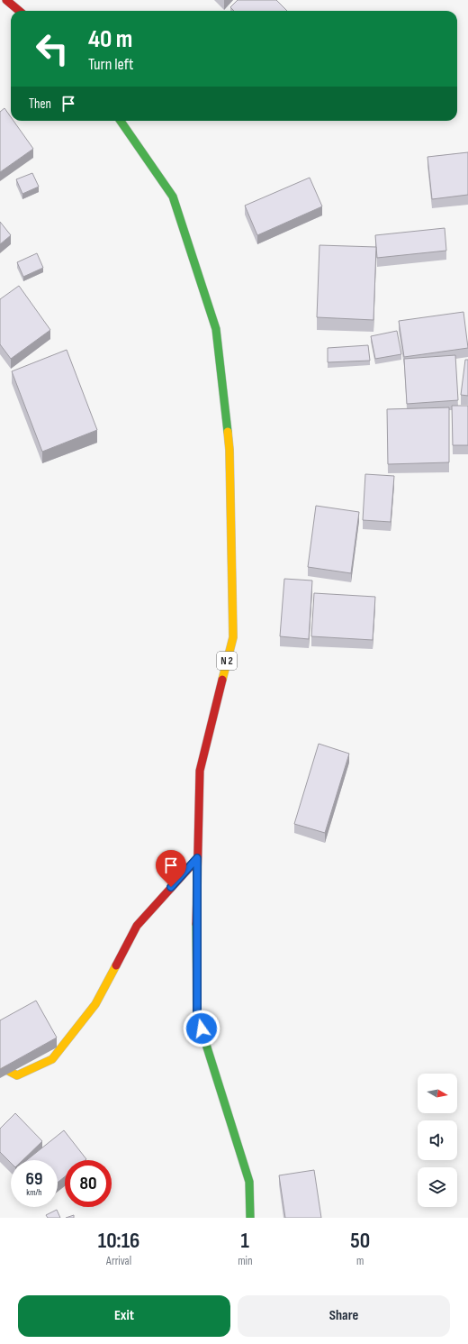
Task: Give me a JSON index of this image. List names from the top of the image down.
{
  "streets": {
    "main road": ["N 2"]
  },
  "north": "right",
  "page": {
    "turn": ["40 m", "Turn left"],
    "then": "Then",
    "speed": "69 km/h",
    "limit": "80",
    "eta": [
      "10:16",
      "Arrival",
      "1",
      "min",
      "50",
      "m"
    ],
    "buttons": ["Exit", "Share"]
  }
}
